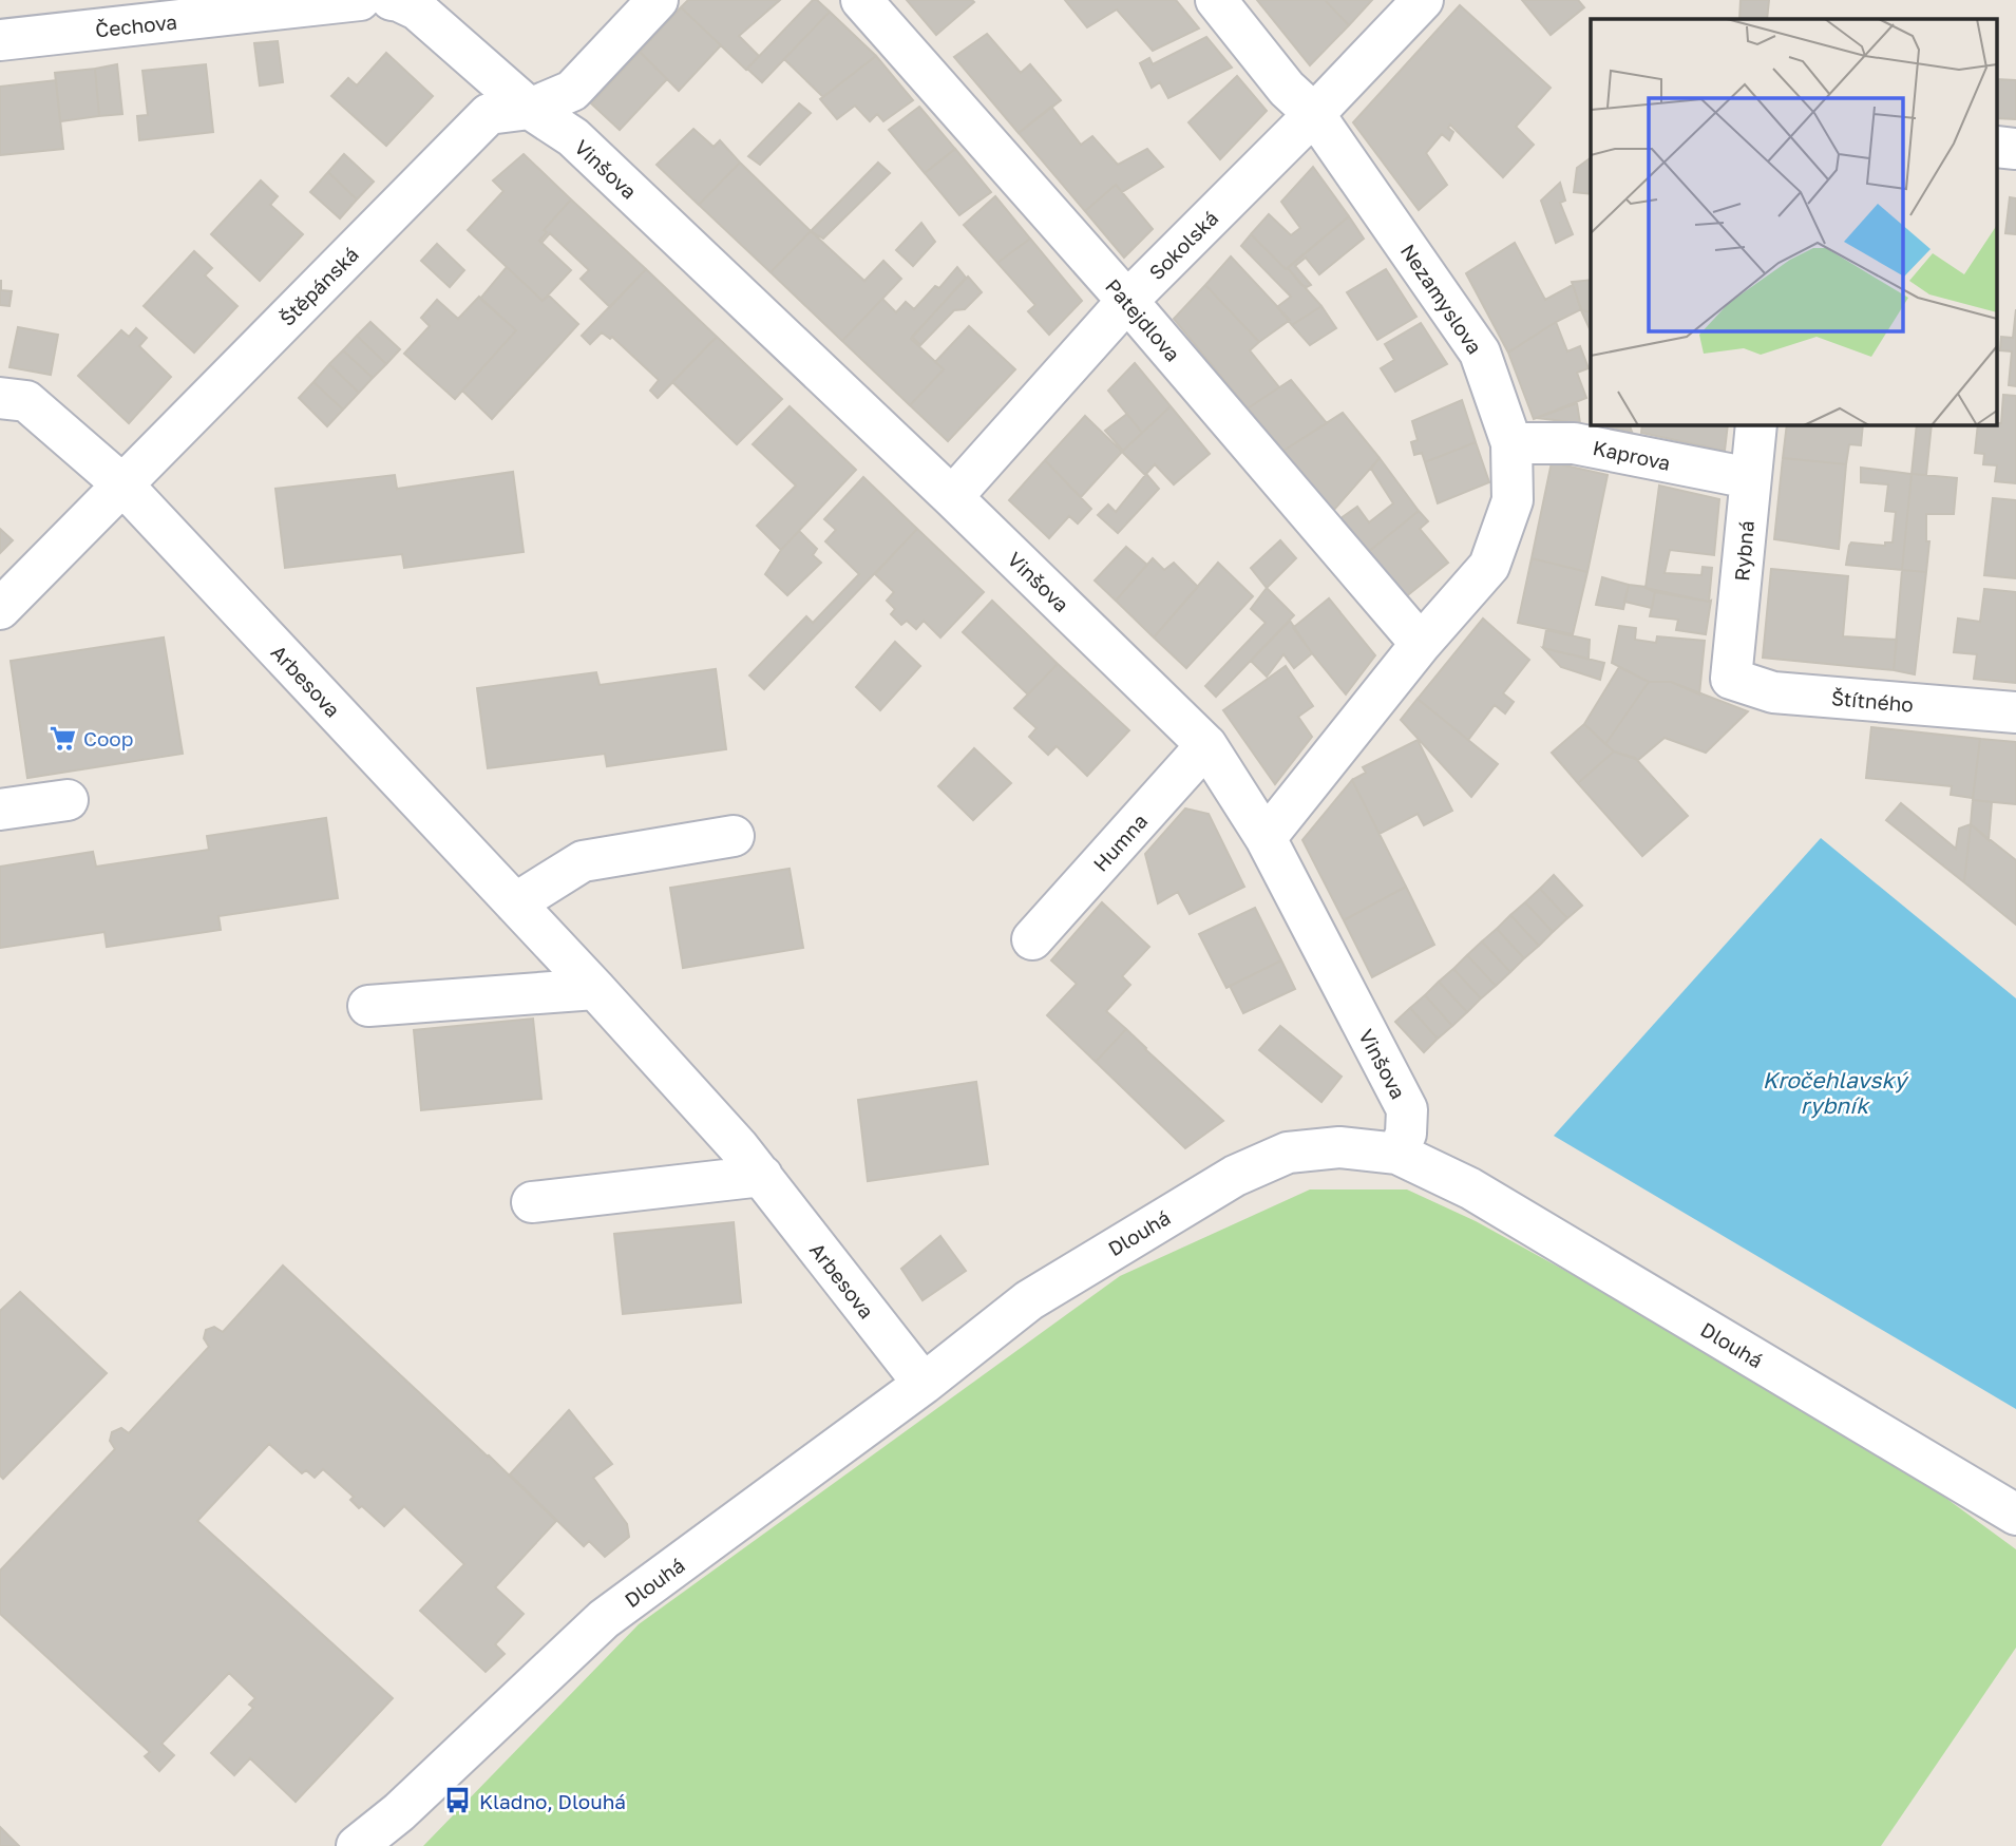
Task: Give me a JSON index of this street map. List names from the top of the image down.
{
  "streets": {
    "street": [
      "Čechova",
      "Vinšova",
      "Sokolská",
      "Štěpánská",
      "Nezamyslova",
      "Patejdlova",
      "Kaprova",
      "Rybná",
      "Arbesova",
      "Štítného",
      "Humna",
      "Dlouhá"
    ]
  },
  "crossings": [
    ["Vinšova", "Sokolská"],
    ["Vinšova", "Štěpánská"],
    ["Vinšova", "Nezamyslova"],
    ["Vinšova", "Humna"],
    ["Vinšova", "Dlouhá"],
    ["Sokolská", "Nezamyslova"],
    ["Sokolská", "Patejdlova"],
    ["Štěpánská", "Arbesova"],
    ["Nezamyslova", "Patejdlova"],
    ["Nezamyslova", "Kaprova"],
    ["Kaprova", "Rybná"],
    ["Rybná", "Štítného"],
    ["Arbesova", "Dlouhá"]
  ],
  "water": ["Kročehlavský rybník"],
  "places": {
    "supermarket": ["Coop"],
    "bus stop": ["Kladno, Dlouhá"]
  }
}
